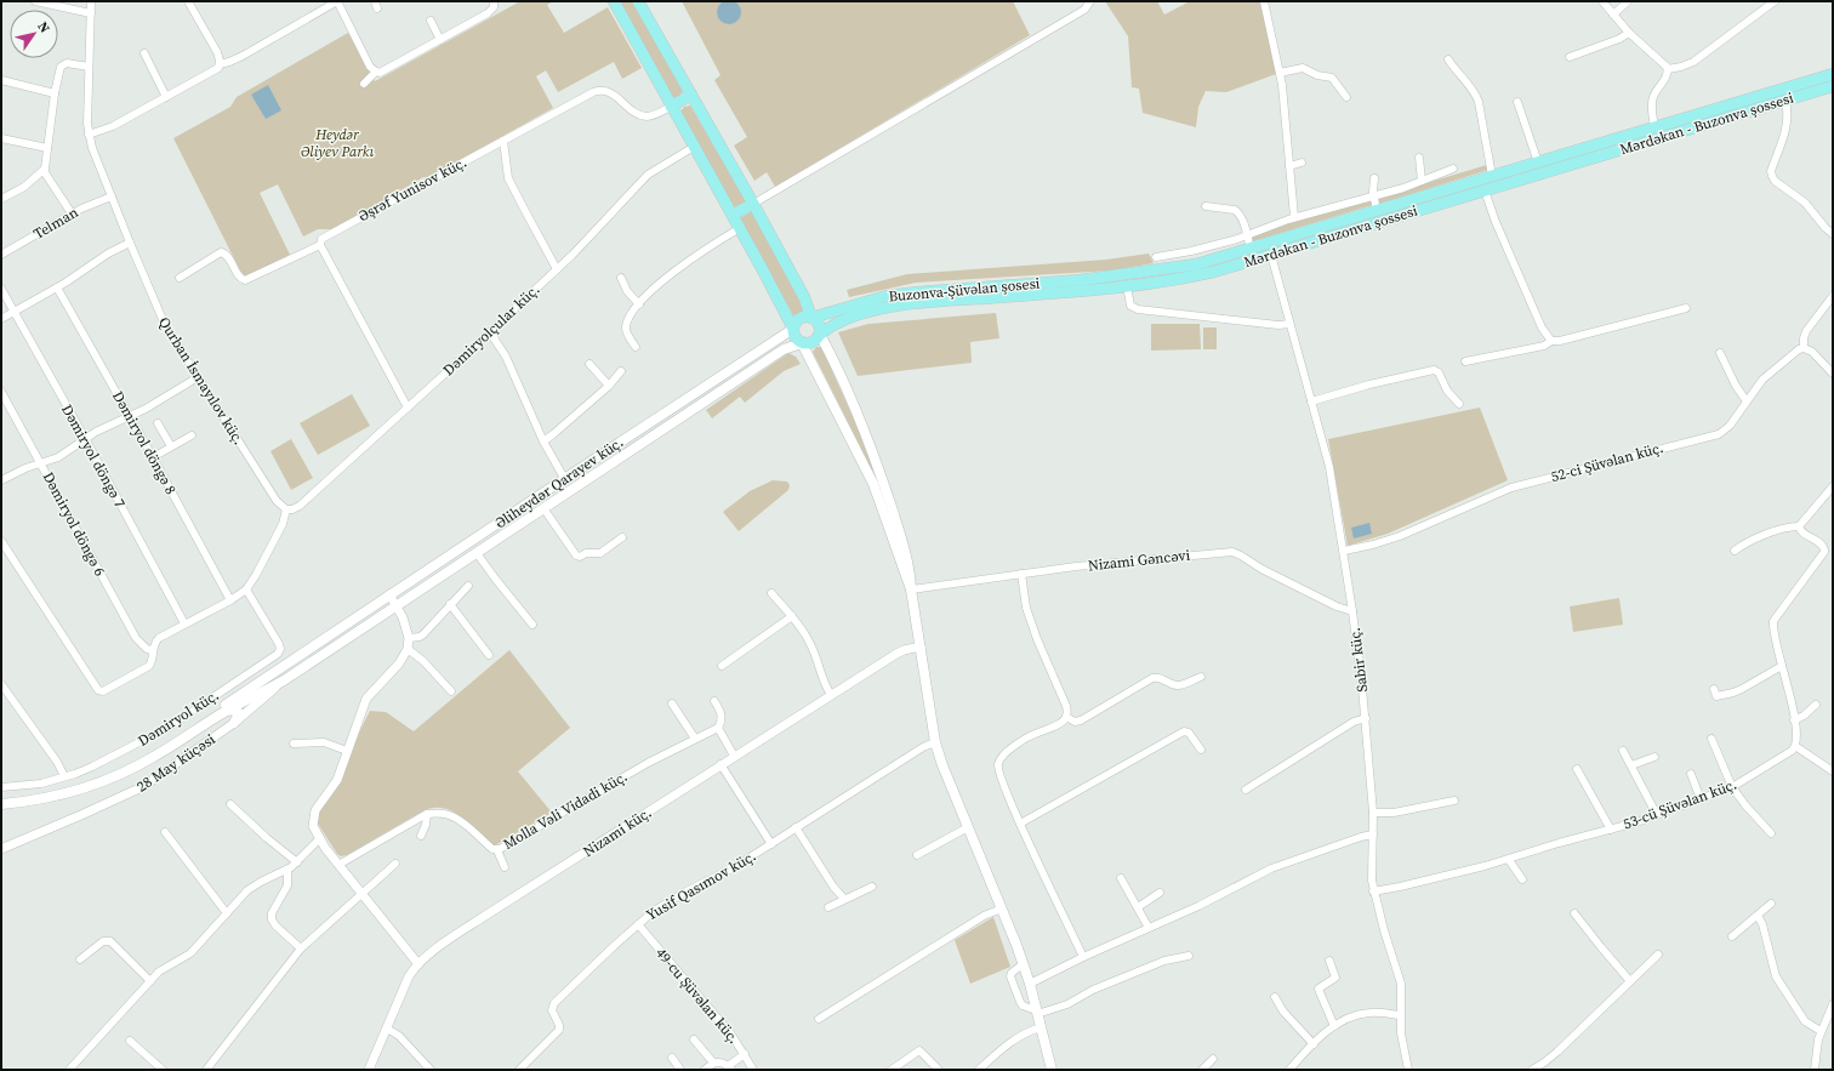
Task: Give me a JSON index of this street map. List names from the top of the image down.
{
  "streets": {
    "main road": [
      "Mərdəkan - Buzonva şossesi",
      "Buzonva-Şüvəlan şosesi",
      "Əliheydər Qarayev küç.",
      "Dəmiryol küç."
    ],
    "street": [
      "Əşrəf Yunisov küç.",
      "Telman",
      "Dəmiryolçular küç.",
      "Qurban İsmayılov küç.",
      "Dəmiryol döngə 8",
      "Dəmiryol döngə 7",
      "52-ci Şüvəlan küç.",
      "Dəmiryol döngə 6",
      "Nizami Gəncəvi",
      "Sabir küç.",
      "28 May küçəsi",
      "53-cü Şüvəlan küç.",
      "Molla Vəli Vidadi küç.",
      "Nizami küç.",
      "Yusif Qasımov küç.",
      "49-cu Şüvəlan küç."
    ]
  },
  "crossings": [
    ["Mərdəkan - Buzonva şossesi", "Buzonva-Şüvəlan şosesi"],
    ["Mərdəkan - Buzonva şossesi", "Əliheydər Qarayev küç."],
    ["Mərdəkan - Buzonva şossesi", "Sabir küç."],
    ["Telman", "Qurban İsmayılov küç."],
    ["Buzonva-Şüvəlan şosesi", "Əliheydər Qarayev küç."],
    ["Dəmiryolçular küç.", "Qurban İsmayılov küç."],
    ["52-ci Şüvəlan küç.", "Sabir küç."],
    ["Əliheydər Qarayev küç.", "Dəmiryol küç."],
    ["Əliheydər Qarayev küç.", "28 May küçəsi"],
    ["Nizami Gəncəvi", "Sabir küç."],
    ["Sabir küç.", "53-cü Şüvəlan küç."],
    ["Dəmiryol küç.", "28 May küçəsi"],
    ["Yusif Qasımov küç.", "49-cu Şüvəlan küç."]
  ],
  "parks": ["Heydər Əliyev Parkı"],
  "north": "top right"
}
